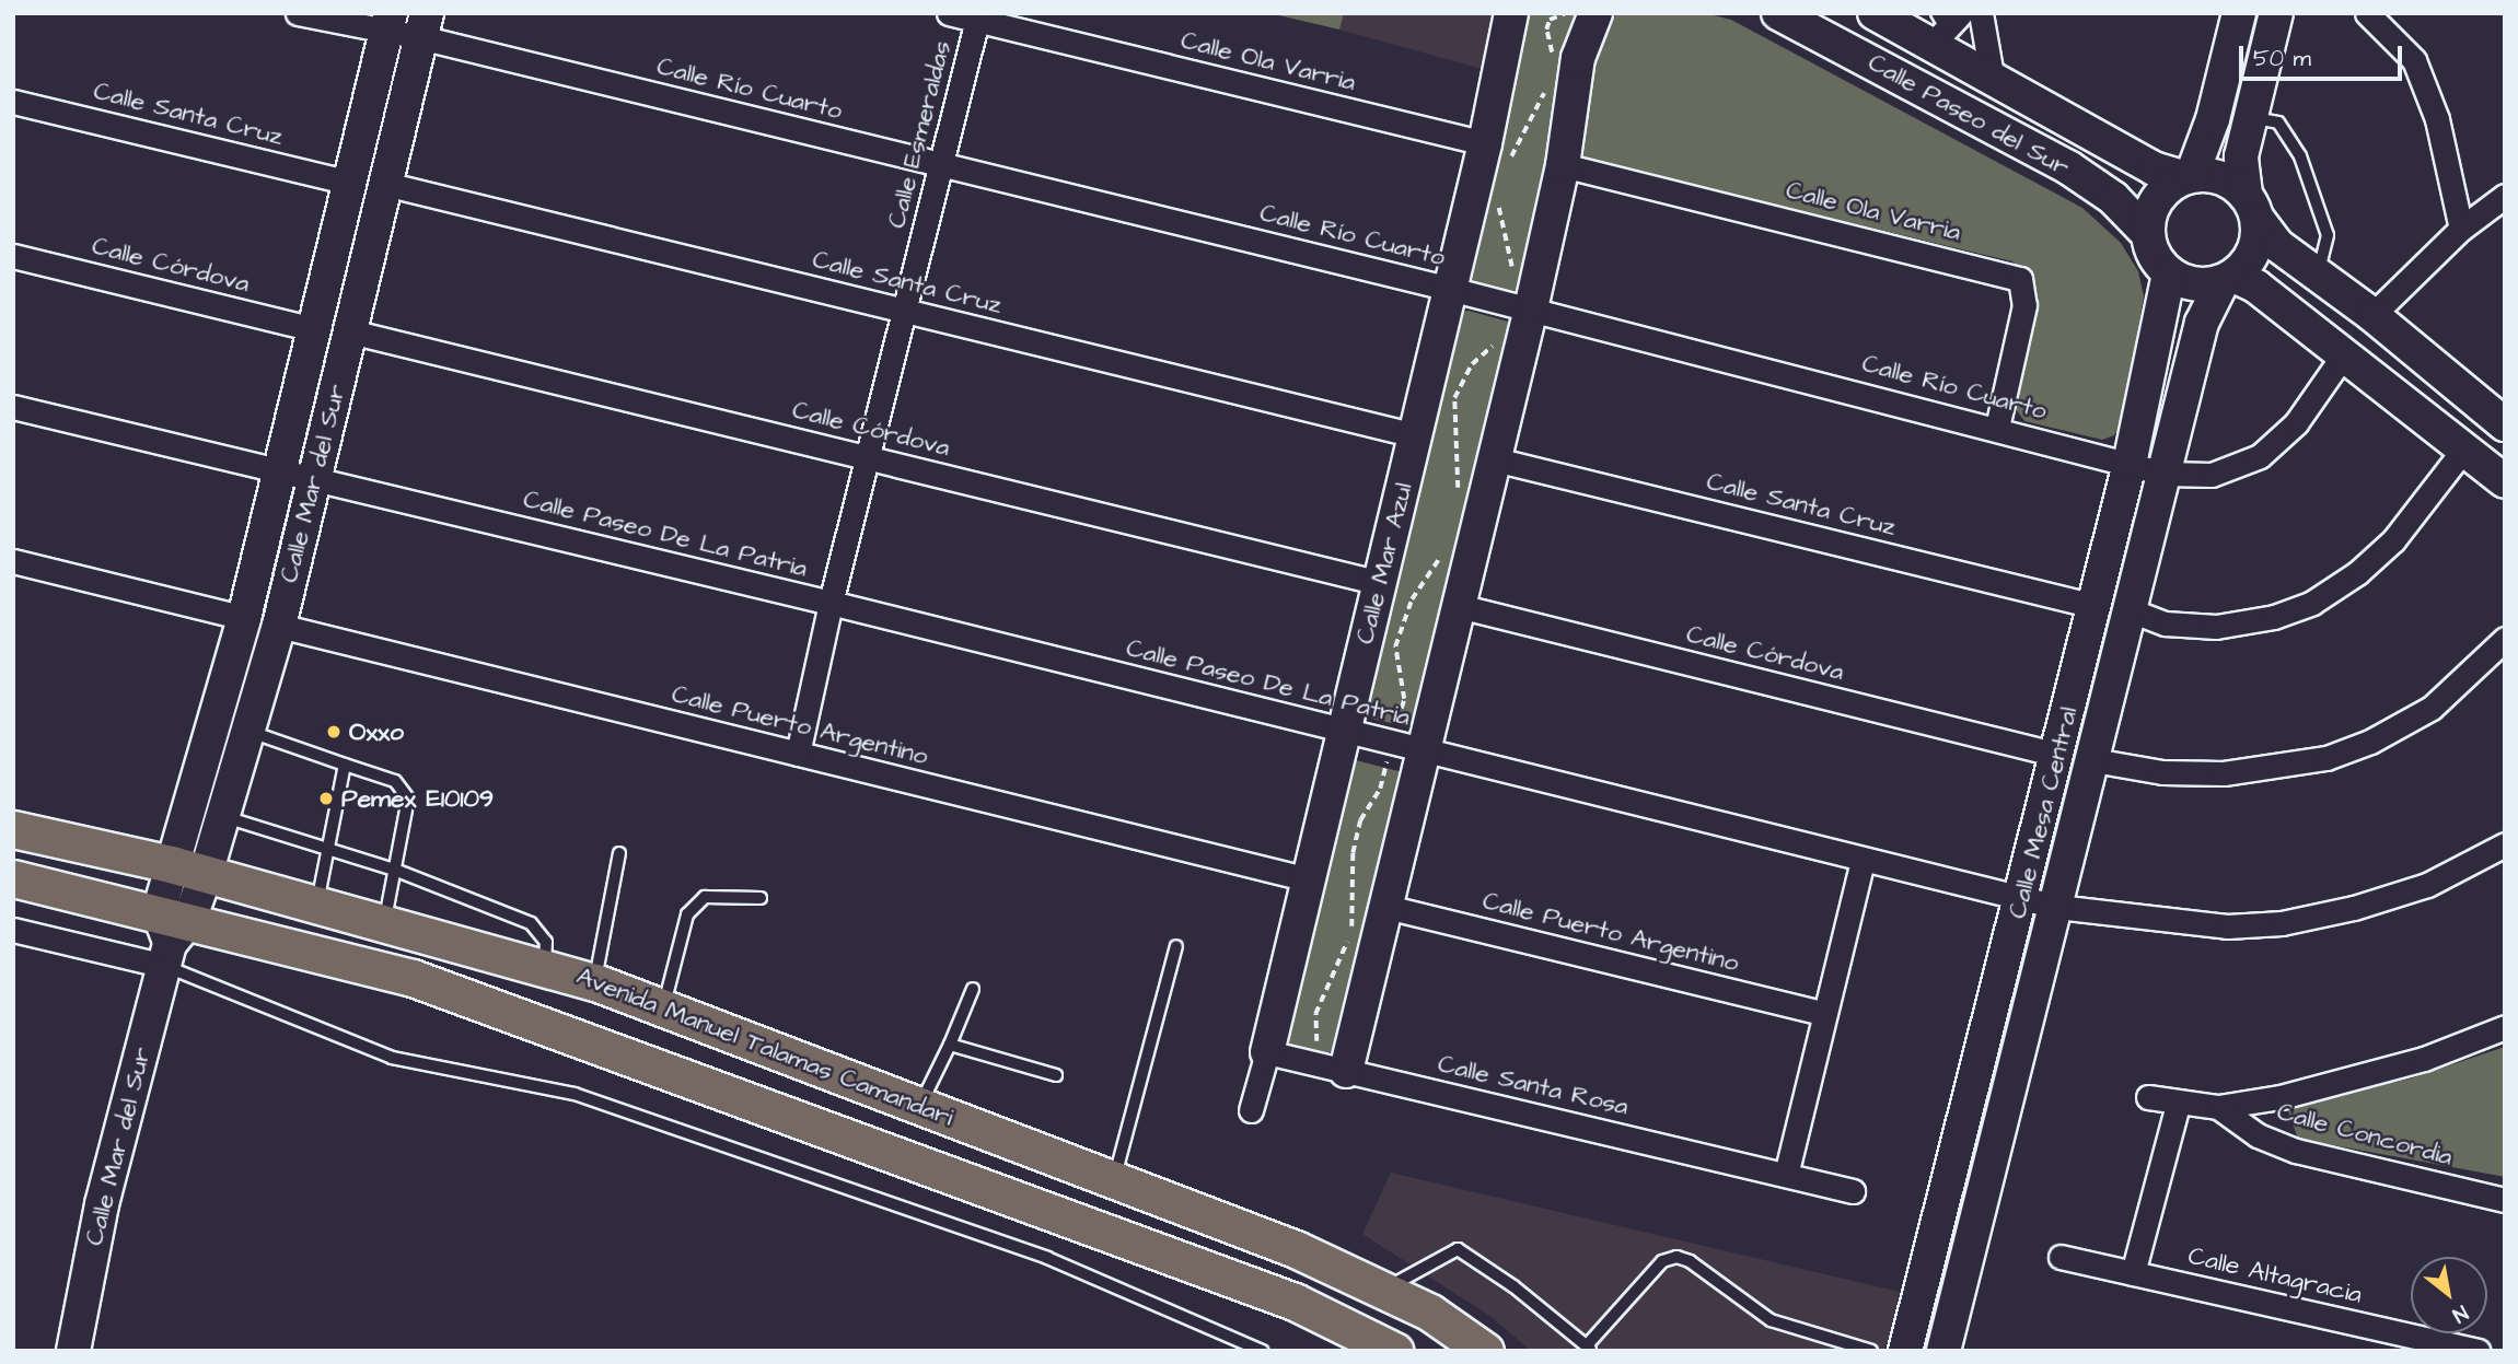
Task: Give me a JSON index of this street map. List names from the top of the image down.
{
  "streets": {
    "main road": ["Avenida Manuel Talamas Camandari"],
    "street": [
      "Calle Ola Varria",
      "Calle Río Cuarto",
      "Calle Santa Cruz",
      "Calle Paseo del Sur",
      "Calle Esmeraldas",
      "Calle Córdova",
      "Calle Mar del Sur",
      "Calle Paseo De La Patria",
      "Calle Mar Azul",
      "Calle Puerto Argentino",
      "Calle Mesa Central",
      "Calle Santa Rosa",
      "Calle Concordia",
      "Calle Altagracia"
    ]
  },
  "crossings": [
    ["Calle Ola Varria", "Calle Río Cuarto"],
    ["Calle Ola Varria", "Calle Esmeraldas"],
    ["Calle Ola Varria", "Calle Mar Azul"],
    ["Calle Río Cuarto", "Calle Esmeraldas"],
    ["Calle Río Cuarto", "Calle Mar del Sur"],
    ["Calle Río Cuarto", "Calle Mar Azul"],
    ["Calle Río Cuarto", "Calle Mesa Central"],
    ["Calle Santa Cruz", "Calle Esmeraldas"],
    ["Calle Santa Cruz", "Calle Mar del Sur"],
    ["Calle Santa Cruz", "Calle Mar Azul"],
    ["Calle Santa Cruz", "Calle Mesa Central"],
    ["Calle Paseo del Sur", "Calle Mesa Central"],
    ["Calle Esmeraldas", "Calle Córdova"],
    ["Calle Esmeraldas", "Calle Paseo De La Patria"],
    ["Calle Esmeraldas", "Calle Puerto Argentino"],
    ["Calle Córdova", "Calle Mar del Sur"],
    ["Calle Córdova", "Calle Mar Azul"],
    ["Calle Córdova", "Calle Mesa Central"],
    ["Calle Mar del Sur", "Calle Paseo De La Patria"],
    ["Calle Mar del Sur", "Calle Puerto Argentino"],
    ["Calle Mar del Sur", "Avenida Manuel Talamas Camandari"],
    ["Calle Paseo De La Patria", "Calle Mar Azul"],
    ["Calle Paseo De La Patria", "Calle Mesa Central"],
    ["Calle Mar Azul", "Calle Puerto Argentino"],
    ["Calle Mar Azul", "Calle Santa Rosa"]
  ],
  "places": ["Oxxo", "Pemex E10109"],
  "scale_bar": "50 m",
  "north": "bottom right"
}
